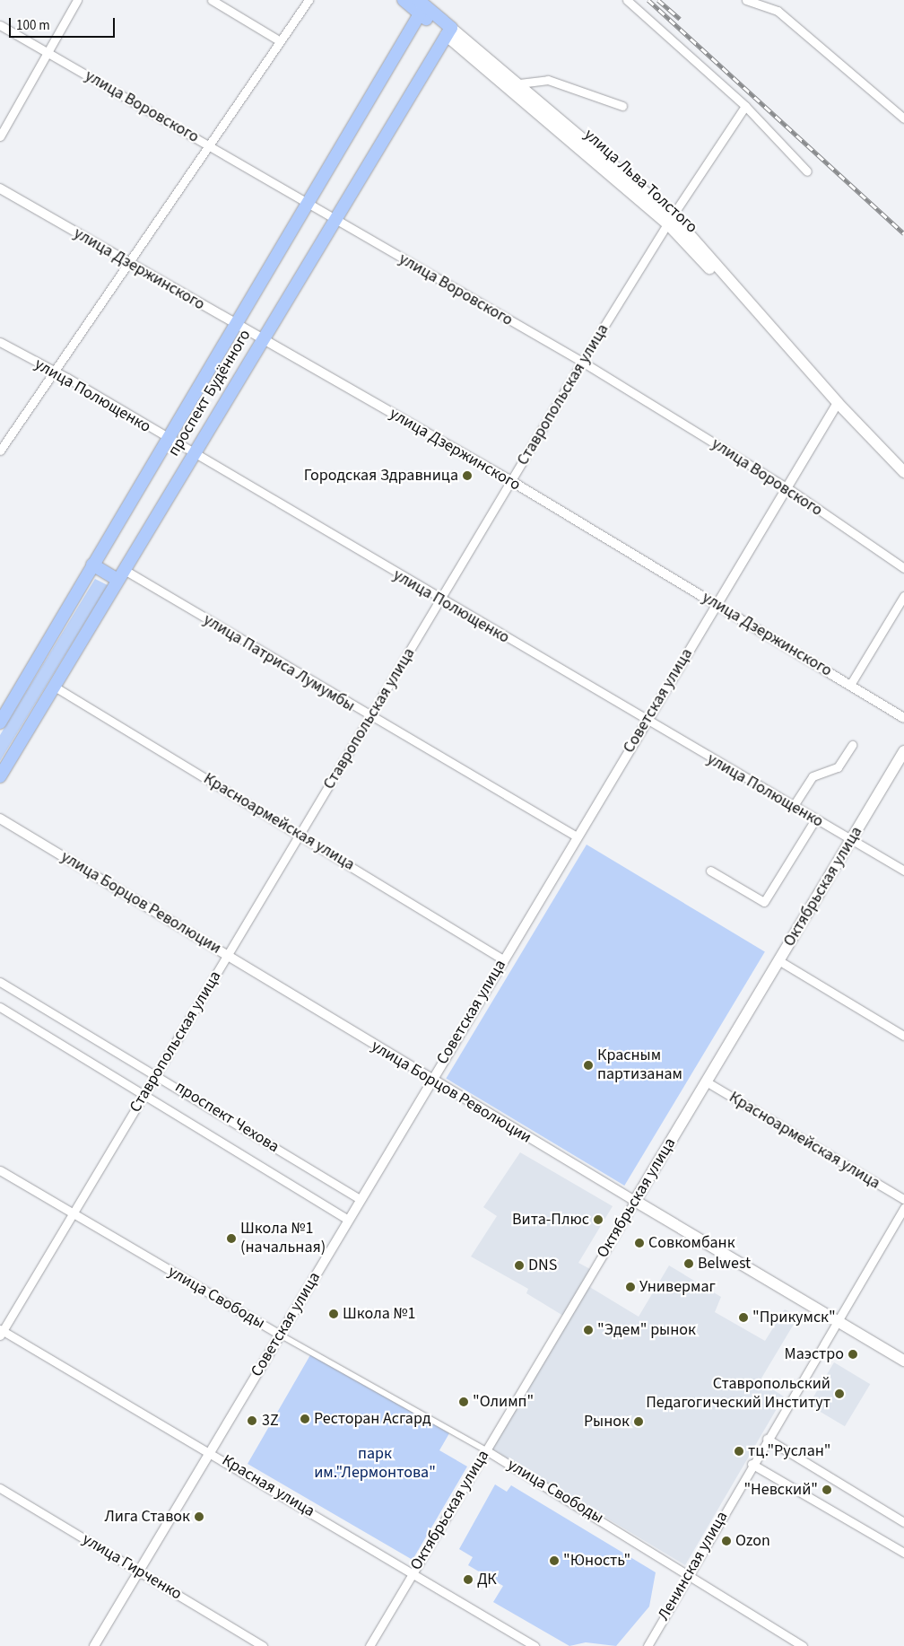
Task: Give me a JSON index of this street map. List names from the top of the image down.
{
  "streets": {
    "main road": [
      "улица Льва Толстого",
      "проспект Будённого",
      "Октябрьская улица",
      "улица Борцов Революции"
    ],
    "street": [
      "улица Воровского",
      "улица Дзержинского",
      "Ставропольская улица",
      "улица Полющенко",
      "улица Патриса Лумумбы",
      "Советская улица",
      "Красноармейская улица",
      "проспект Чехова",
      "улица Свободы",
      "Красная улица",
      "Ленинская улица",
      "улица Гирченко"
    ]
  },
  "crossings": [
    ["улица Воровского", "проспект Будённого"],
    ["улица Воровского", "Ставропольская улица"],
    ["улица Воровского", "Советская улица"],
    ["улица Льва Толстого", "проспект Будённого"],
    ["улица Льва Толстого", "Ставропольская улица"],
    ["улица Льва Толстого", "Советская улица"],
    ["улица Дзержинского", "проспект Будённого"],
    ["улица Дзержинского", "Ставропольская улица"],
    ["улица Дзержинского", "Советская улица"],
    ["проспект Будённого", "улица Полющенко"],
    ["проспект Будённого", "улица Патриса Лумумбы"],
    ["проспект Будённого", "Красноармейская улица"],
    ["Ставропольская улица", "улица Полющенко"],
    ["Ставропольская улица", "улица Патриса Лумумбы"],
    ["Ставропольская улица", "Красноармейская улица"],
    ["Ставропольская улица", "улица Борцов Революции"],
    ["Ставропольская улица", "проспект Чехова"],
    ["Ставропольская улица", "улица Свободы"],
    ["Ставропольская улица", "Красная улица"],
    ["улица Полющенко", "Советская улица"],
    ["улица Полющенко", "Октябрьская улица"],
    ["улица Патриса Лумумбы", "Советская улица"],
    ["Советская улица", "Красноармейская улица"],
    ["Советская улица", "улица Борцов Революции"],
    ["Советская улица", "проспект Чехова"],
    ["Советская улица", "улица Свободы"],
    ["Советская улица", "Красная улица"],
    ["Советская улица", "улица Гирченко"],
    ["Красноармейская улица", "Октябрьская улица"],
    ["Октябрьская улица", "улица Борцов Революции"],
    ["Октябрьская улица", "улица Свободы"],
    ["Октябрьская улица", "Красная улица"],
    ["улица Борцов Революции", "Ленинская улица"],
    ["улица Свободы", "Ленинская улица"]
  ],
  "parks": ["парк им.\"Лермонтова\""],
  "places": [
    "Городская Здравница",
    "Красным партизанам",
    "Вита-Плюс",
    "Школа №1 (начальная)",
    "Совкомбанк",
    "Belwest",
    "DNS",
    "Универмаг",
    "Школа №1",
    "\"Прикумск\"",
    "\"Эдем\" рынок",
    "Маэстро",
    "Ставропольский Педагогический Институт",
    "\"Олимп\"",
    "Ресторан Асгард",
    "3Z",
    "Рынок",
    "тц.\"Руслан\"",
    "\"Невский\"",
    "Лига Ставок",
    "Ozon",
    "\"Юность\"",
    "ДК"
  ],
  "scale_bar": "100 m"
}
